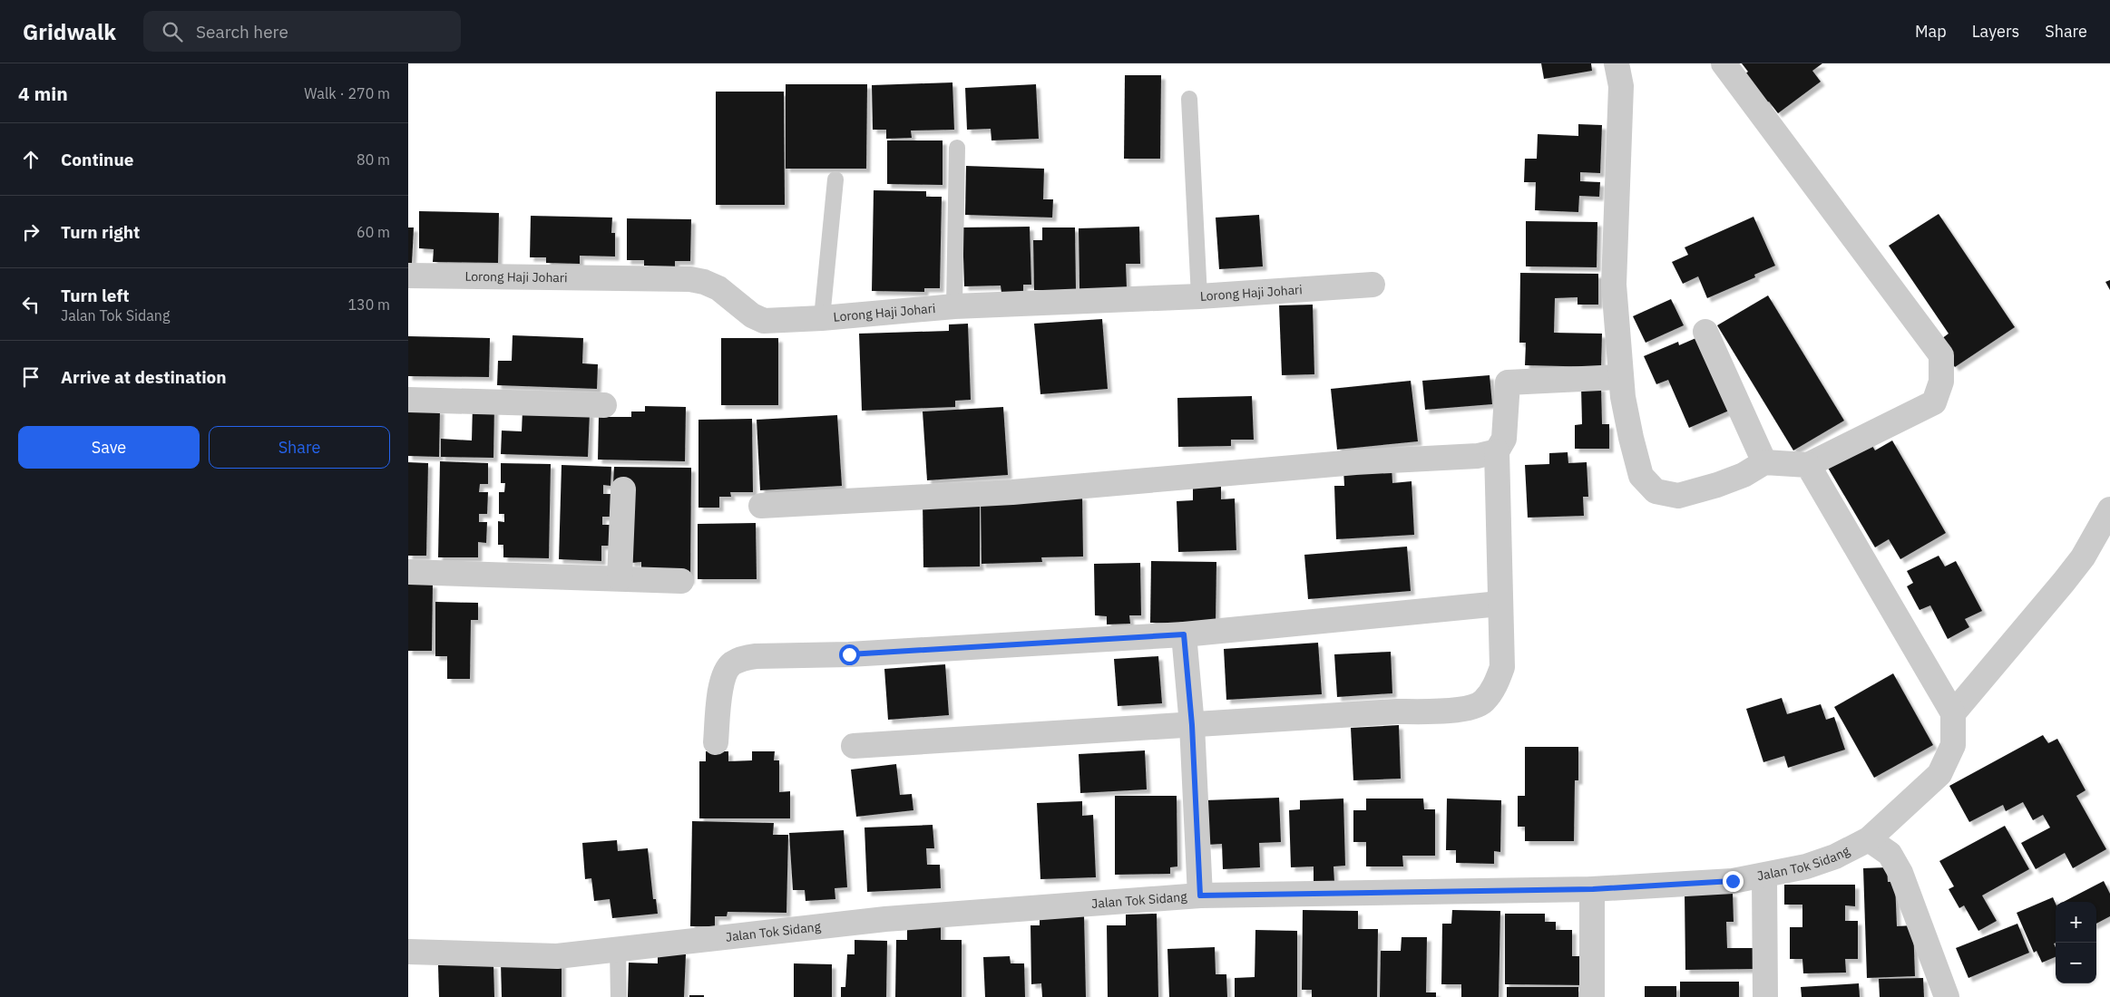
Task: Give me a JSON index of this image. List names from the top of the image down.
{
  "streets": {
    "street": ["Lorong Haji Johari", "Jalan Tok Sidang"]
  },
  "page": {
    "header": "Gridwalk",
    "search": "Search here",
    "nav": ["Map", "Layers", "Share"],
    "heading": ["4 min", "Walk · 270 m"],
    "list": [
      ["Continue", "80 m"],
      ["Turn right", "60 m"],
      ["Turn left", "Jalan Tok Sidang", "130 m"],
      "Arrive at destination"
    ],
    "buttons": ["Save", "Share"],
    "map_buttons": ["+", "−"]
  }
}
